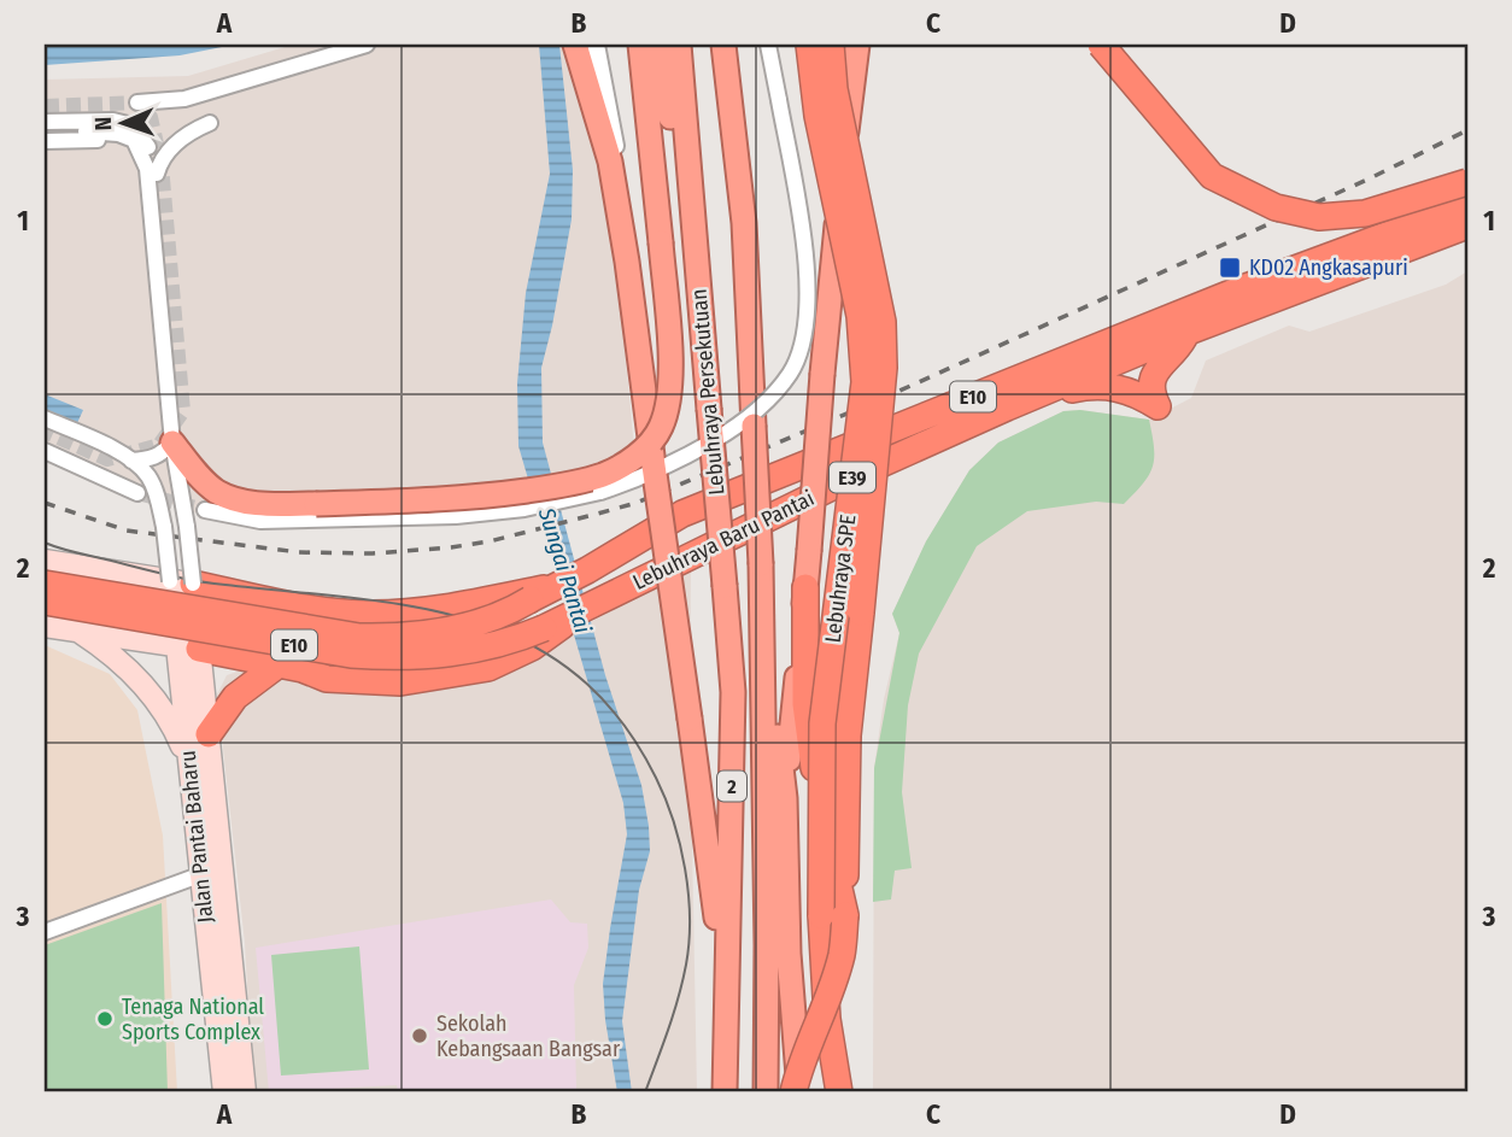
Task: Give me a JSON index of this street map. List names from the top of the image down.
{
  "streets": {
    "highway": [
      "Lebuhraya Persekutuan",
      "E10",
      "E39",
      "Lebuhraya Baru Pantai",
      "Lebuhraya SPE",
      "2"
    ],
    "main road": ["Jalan Pantai Baharu"]
  },
  "water": ["Sungai Pantai"],
  "places": {
    "transit": ["KD02 Angkasapuri"],
    "other": ["Tenaga National Sports Complex", "Sekolah Kebangsaan Bangsar"]
  },
  "north": "left",
  "grid": {
    "columns": [
      "A",
      "B",
      "C",
      "D"
    ],
    "rows": ["1", "2", "3"]
  }
}
